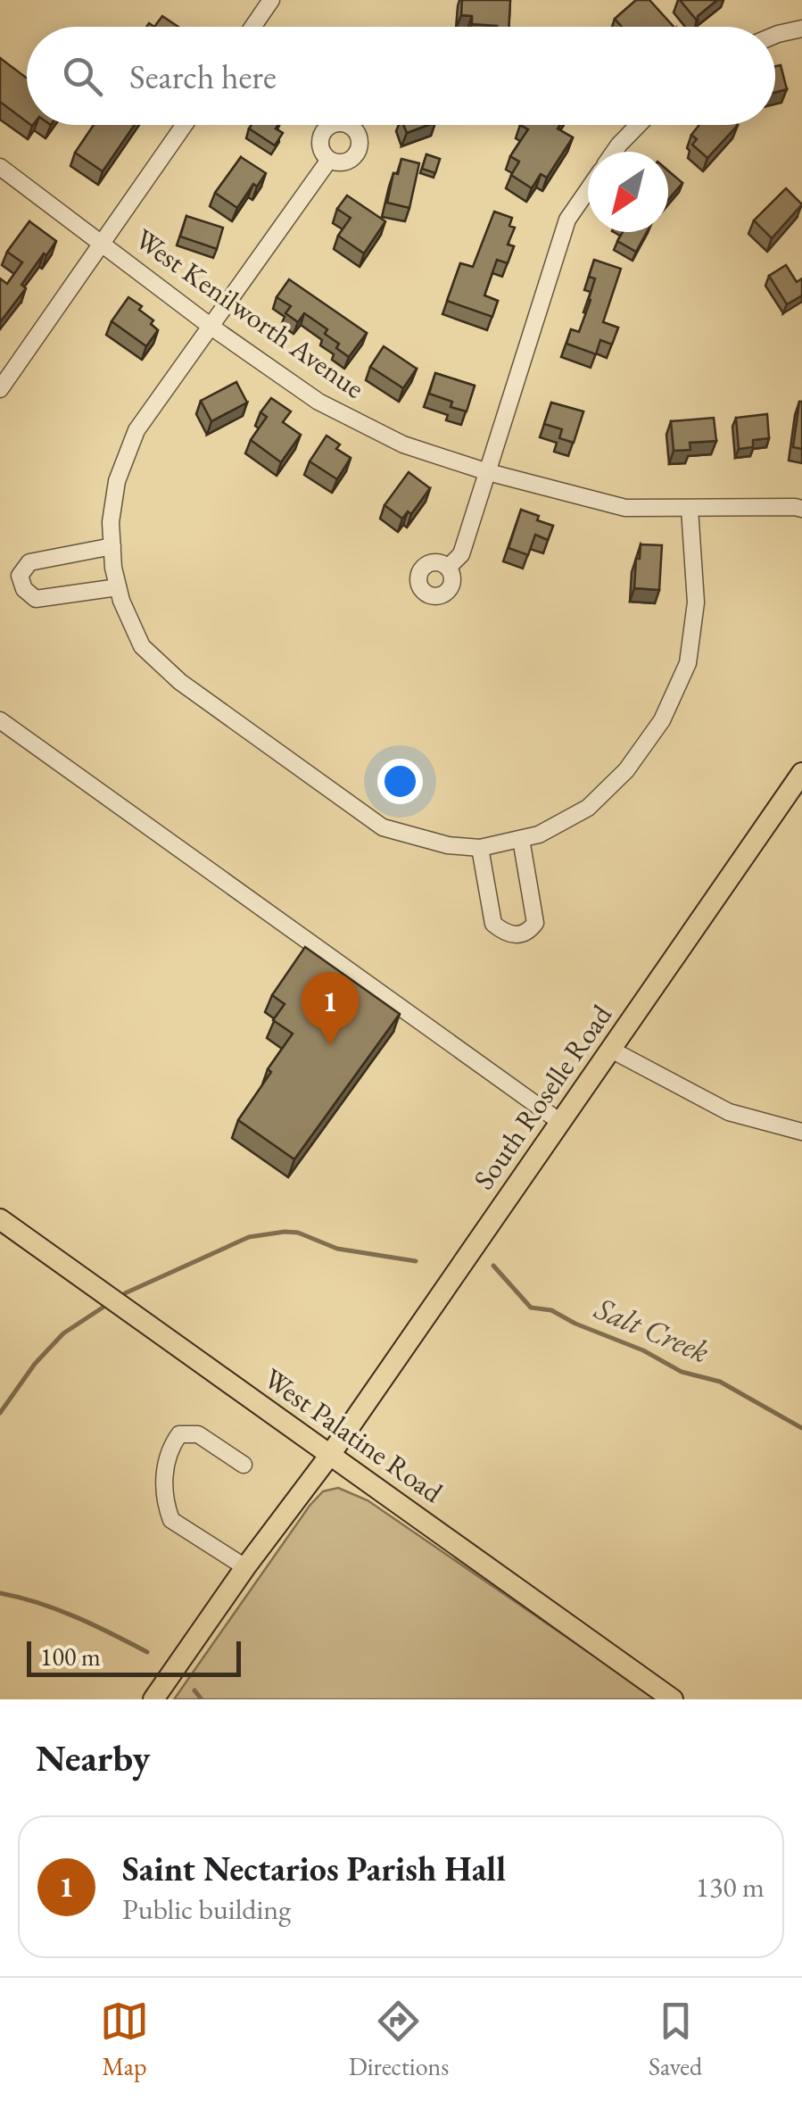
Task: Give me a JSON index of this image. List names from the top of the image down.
{
  "streets": {
    "main road": ["South Roselle Road", "West Palatine Road"],
    "street": ["West Kenilworth Avenue"]
  },
  "crossings": [
    ["South Roselle Road", "West Palatine Road"]
  ],
  "water": ["Salt Creek"],
  "scale_bar": "100 m",
  "north": "bottom left",
  "page": {
    "search": "Search here",
    "pins": "1",
    "scale": "100 m",
    "heading": "Nearby",
    "list": [
      {
        "mark": "1",
        "name": "Saint Nectarios Parish Hall",
        "note": "Public building",
        "value": "130 m"
      }
    ],
    "nav": ["Map", "Directions", "Saved"]
  }
}
